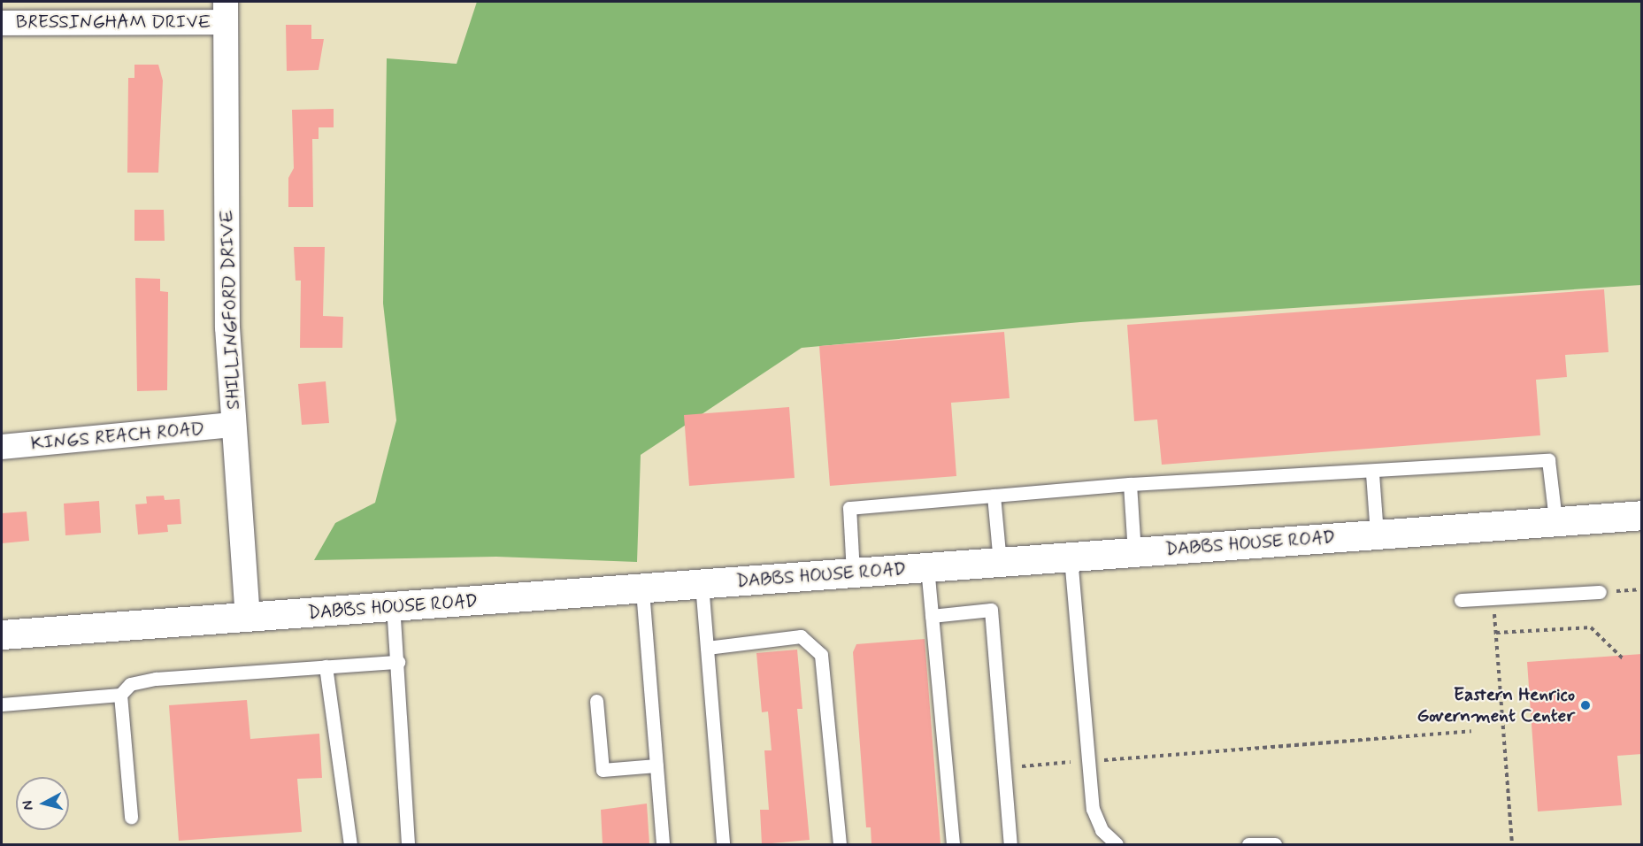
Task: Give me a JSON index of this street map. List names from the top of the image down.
{
  "streets": {
    "street": [
      "BRESSINGHAM DRIVE",
      "SHILLINGFORD DRIVE",
      "KINGS REACH ROAD",
      "DABBS HOUSE ROAD"
    ]
  },
  "crossings": [
    ["BRESSINGHAM DRIVE", "SHILLINGFORD DRIVE"],
    ["SHILLINGFORD DRIVE", "KINGS REACH ROAD"],
    ["SHILLINGFORD DRIVE", "DABBS HOUSE ROAD"]
  ],
  "places": ["Eastern Henrico Government Center"],
  "north": "left"
}
